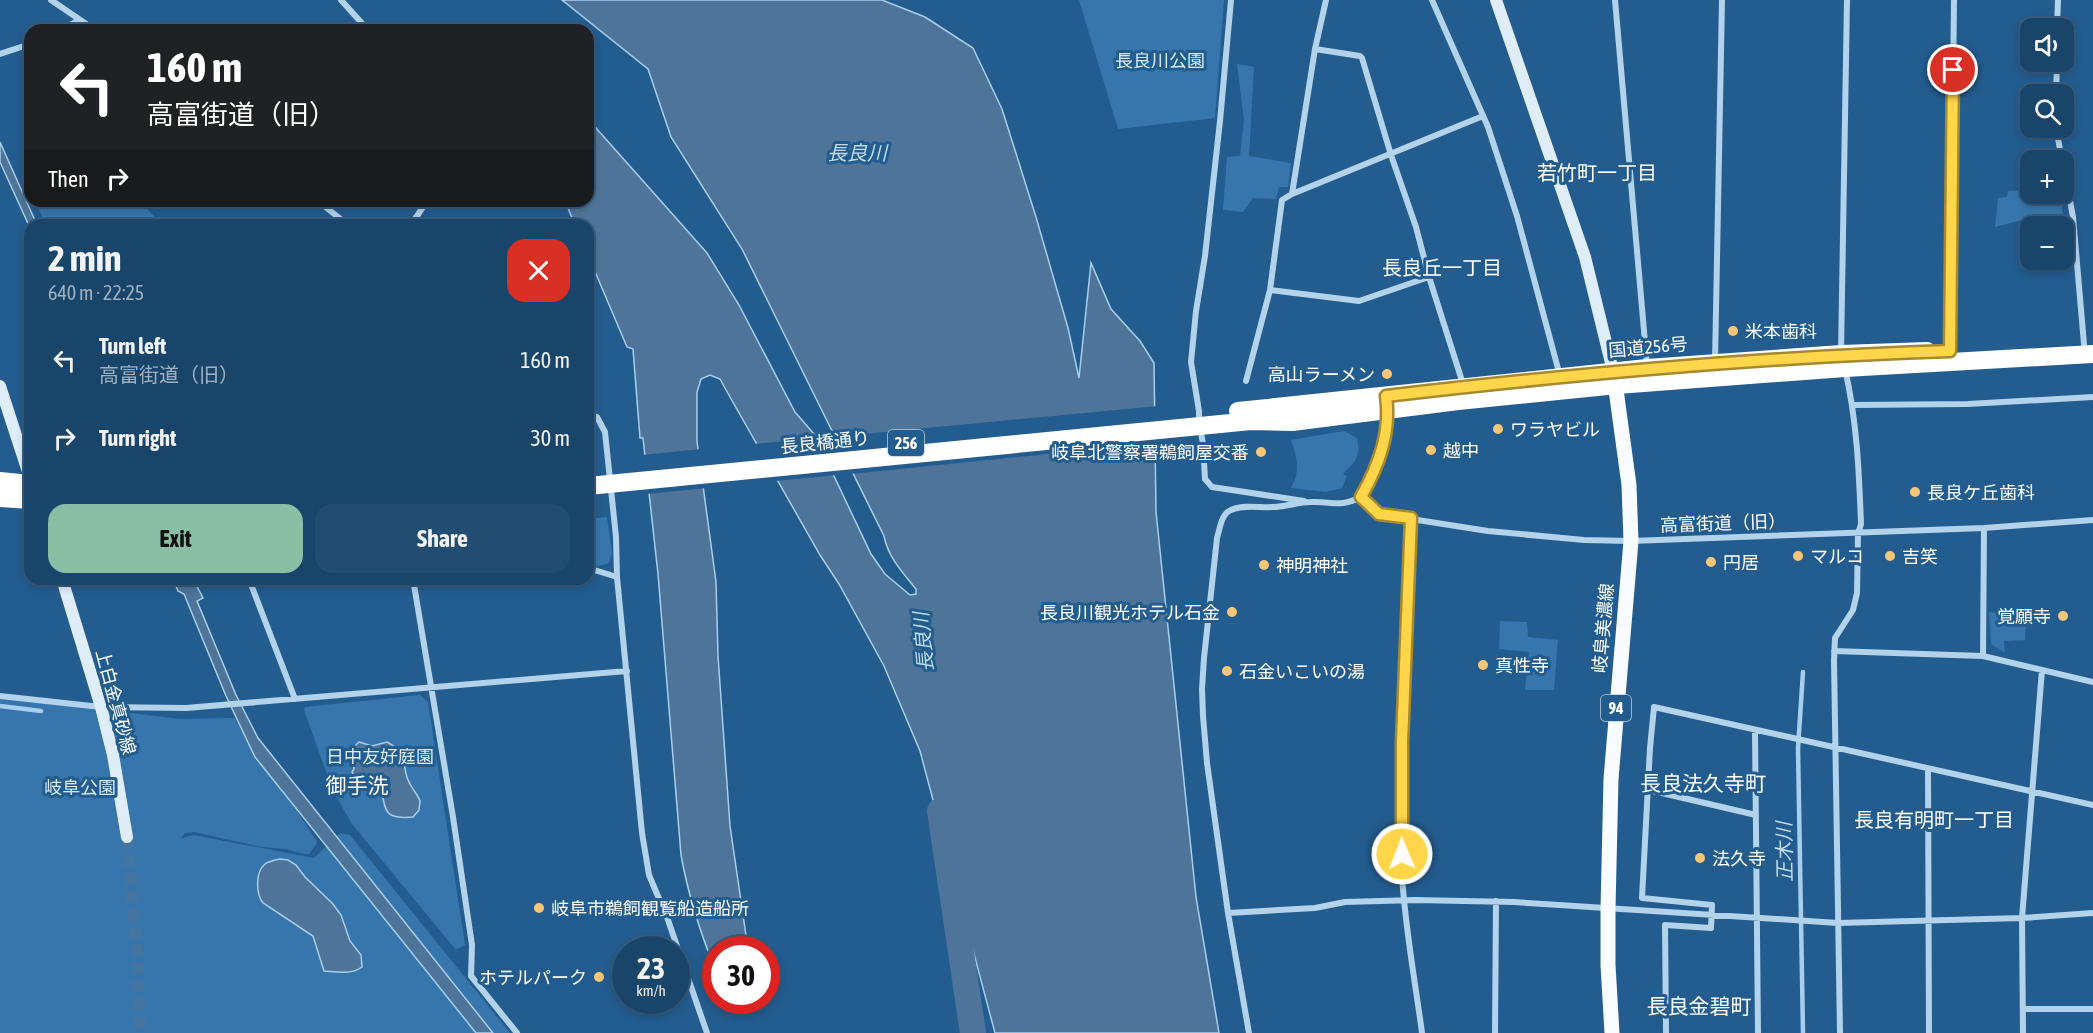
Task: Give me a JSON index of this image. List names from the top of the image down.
{
  "streets": {
    "highway": ["国道256号", "長良橋通り", "256"],
    "main road": ["岐阜美濃線", "94"],
    "street": ["高富街道（旧）", "上白金真砂線"]
  },
  "crossings": [
    ["国道256号", "長良橋通り"],
    ["国道256号", "岐阜美濃線"],
    ["高富街道（旧）", "岐阜美濃線"]
  ],
  "districts": [
    "若竹町一丁目",
    "長良丘一丁目",
    "長良法久寺町",
    "御手洗",
    "長良有明町一丁目",
    "長良金碧町"
  ],
  "water": ["長良川", "正木川"],
  "parks": ["長良川公園", "日中友好庭園", "岐阜公園"],
  "places": [
    "米本歯科",
    "高山ラーメン",
    "ワラヤビル",
    "越中",
    "岐阜北警察署鵜飼屋交番",
    "長良ケ丘歯科",
    "マルコ",
    "吉笑",
    "円居",
    "神明神社",
    "長良川観光ホテル石金",
    "覚願寺",
    "真性寺",
    "石金いこいの湯",
    "法久寺",
    "岐阜市鵜飼観覧船造船所",
    "ホテルパーク"
  ],
  "page": {
    "map_buttons": ["+", "−"],
    "turn": ["160 m", "高富街道（旧）"],
    "then": "Then",
    "heading": ["2 min", "640 m · 22:25"],
    "list": [
      {
        "name": "Turn left",
        "note": "高富街道（旧）",
        "value": "160 m"
      },
      {
        "name": "Turn right",
        "value": "30 m"
      }
    ],
    "buttons": ["Exit", "Share"],
    "speed": "23 km/h",
    "limit": "30"
  }
}
